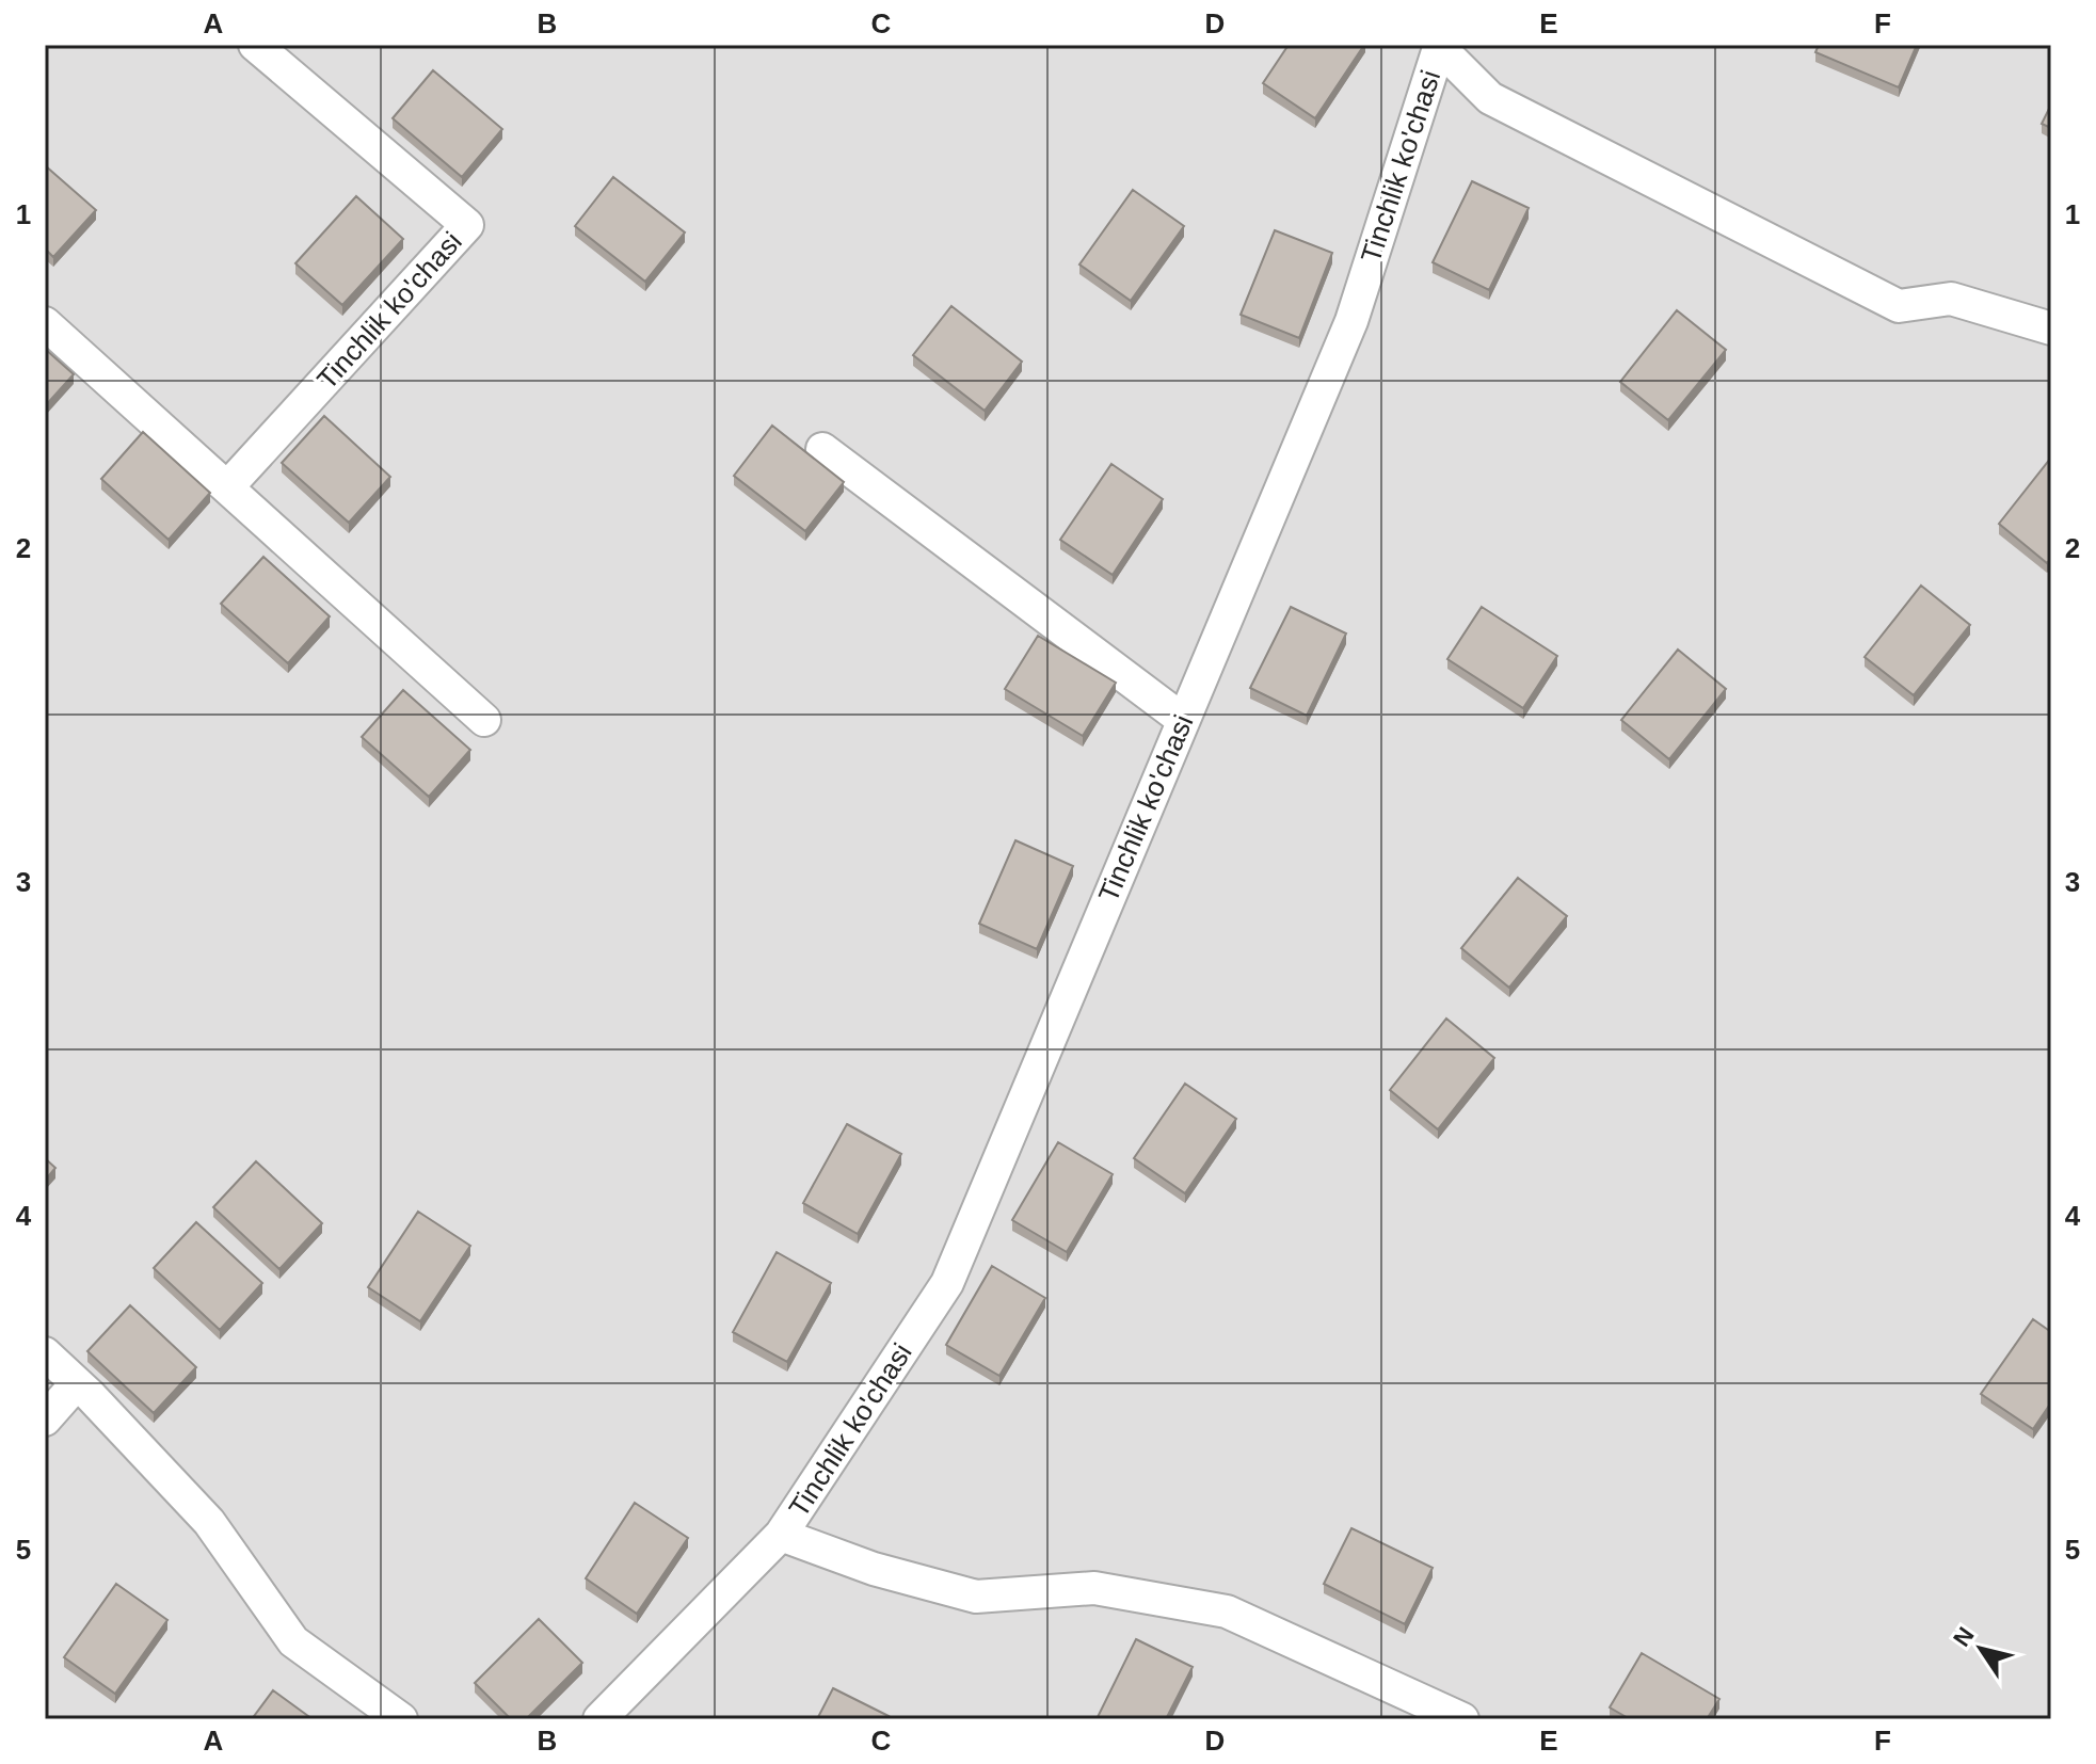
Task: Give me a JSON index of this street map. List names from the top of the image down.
{
  "streets": {
    "street": ["Tinchlik ko'chasi"]
  },
  "north": "top left",
  "grid": {
    "columns": [
      "A",
      "B",
      "C",
      "D",
      "E",
      "F"
    ],
    "rows": [
      "1",
      "2",
      "3",
      "4",
      "5"
    ]
  }
}
